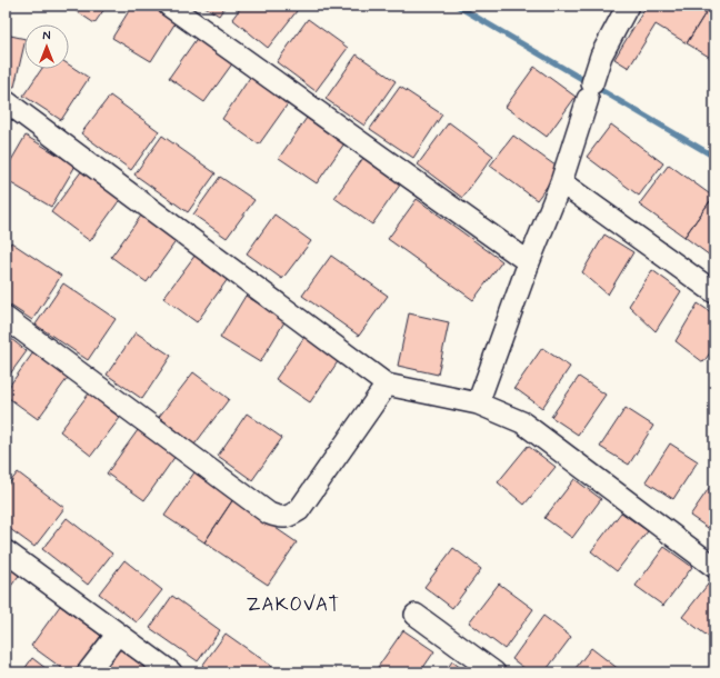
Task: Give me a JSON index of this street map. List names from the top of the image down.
{
  "districts": ["ZAKOVAT"],
  "north": "top"
}
